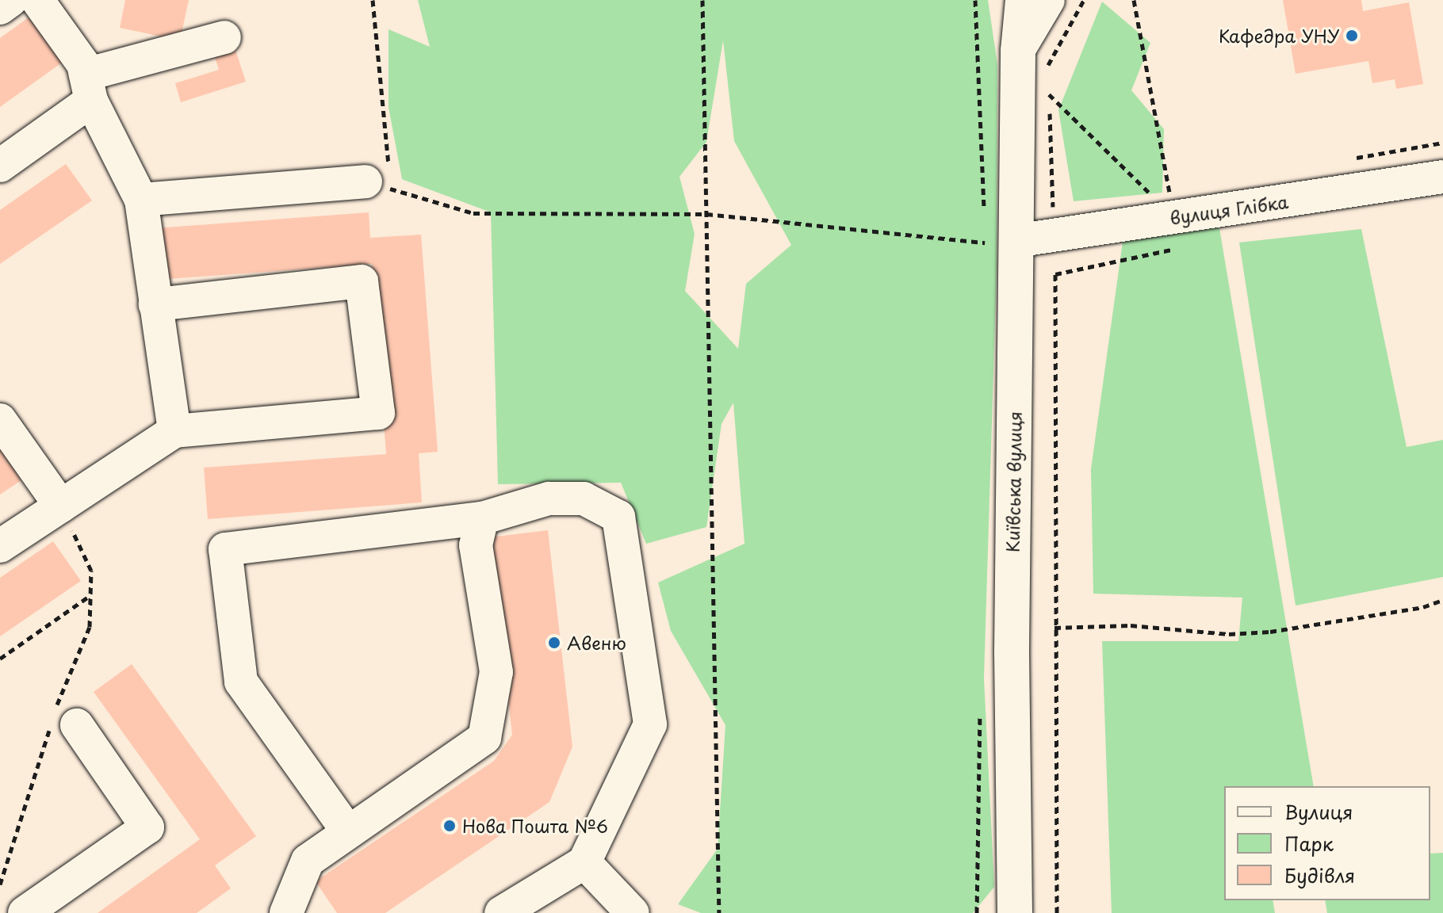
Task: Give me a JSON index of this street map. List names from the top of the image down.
{
  "streets": {
    "main road": ["Київська вулиця"],
    "street": ["вулиця Глібка"]
  },
  "crossings": [
    ["вулиця Глібка", "Київська вулиця"]
  ],
  "places": ["Кафедра УНУ", "Авеню", "Нова Пошта №6"],
  "legend": ["Вулиця", "Парк", "Будівля"]
}
